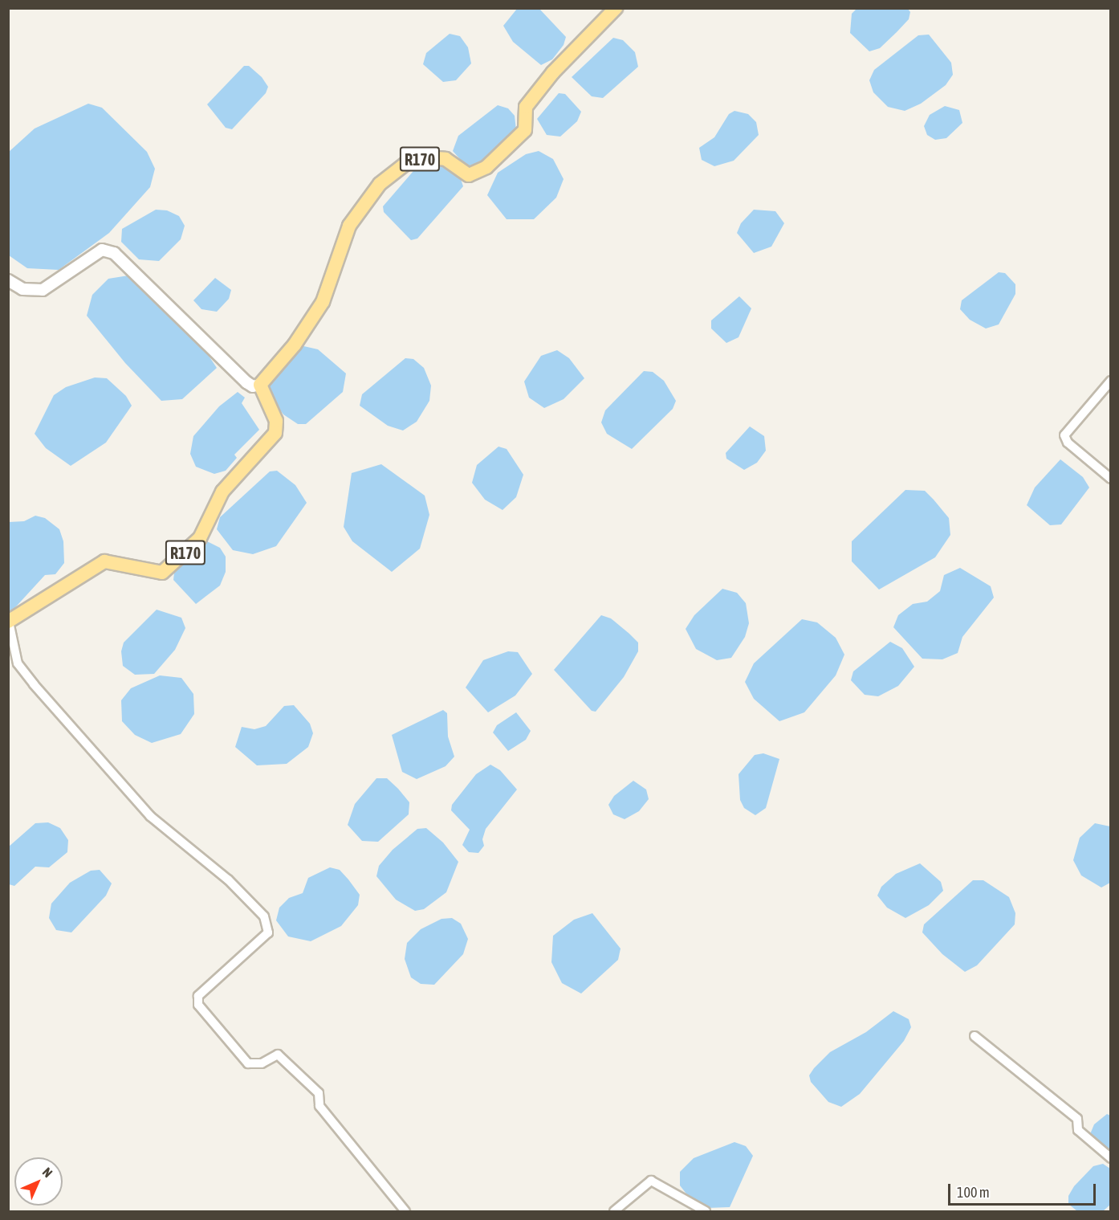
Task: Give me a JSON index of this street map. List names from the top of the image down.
{
  "streets": {
    "main road": ["R170"]
  },
  "scale_bar": "100 m",
  "north": "top right"
}
